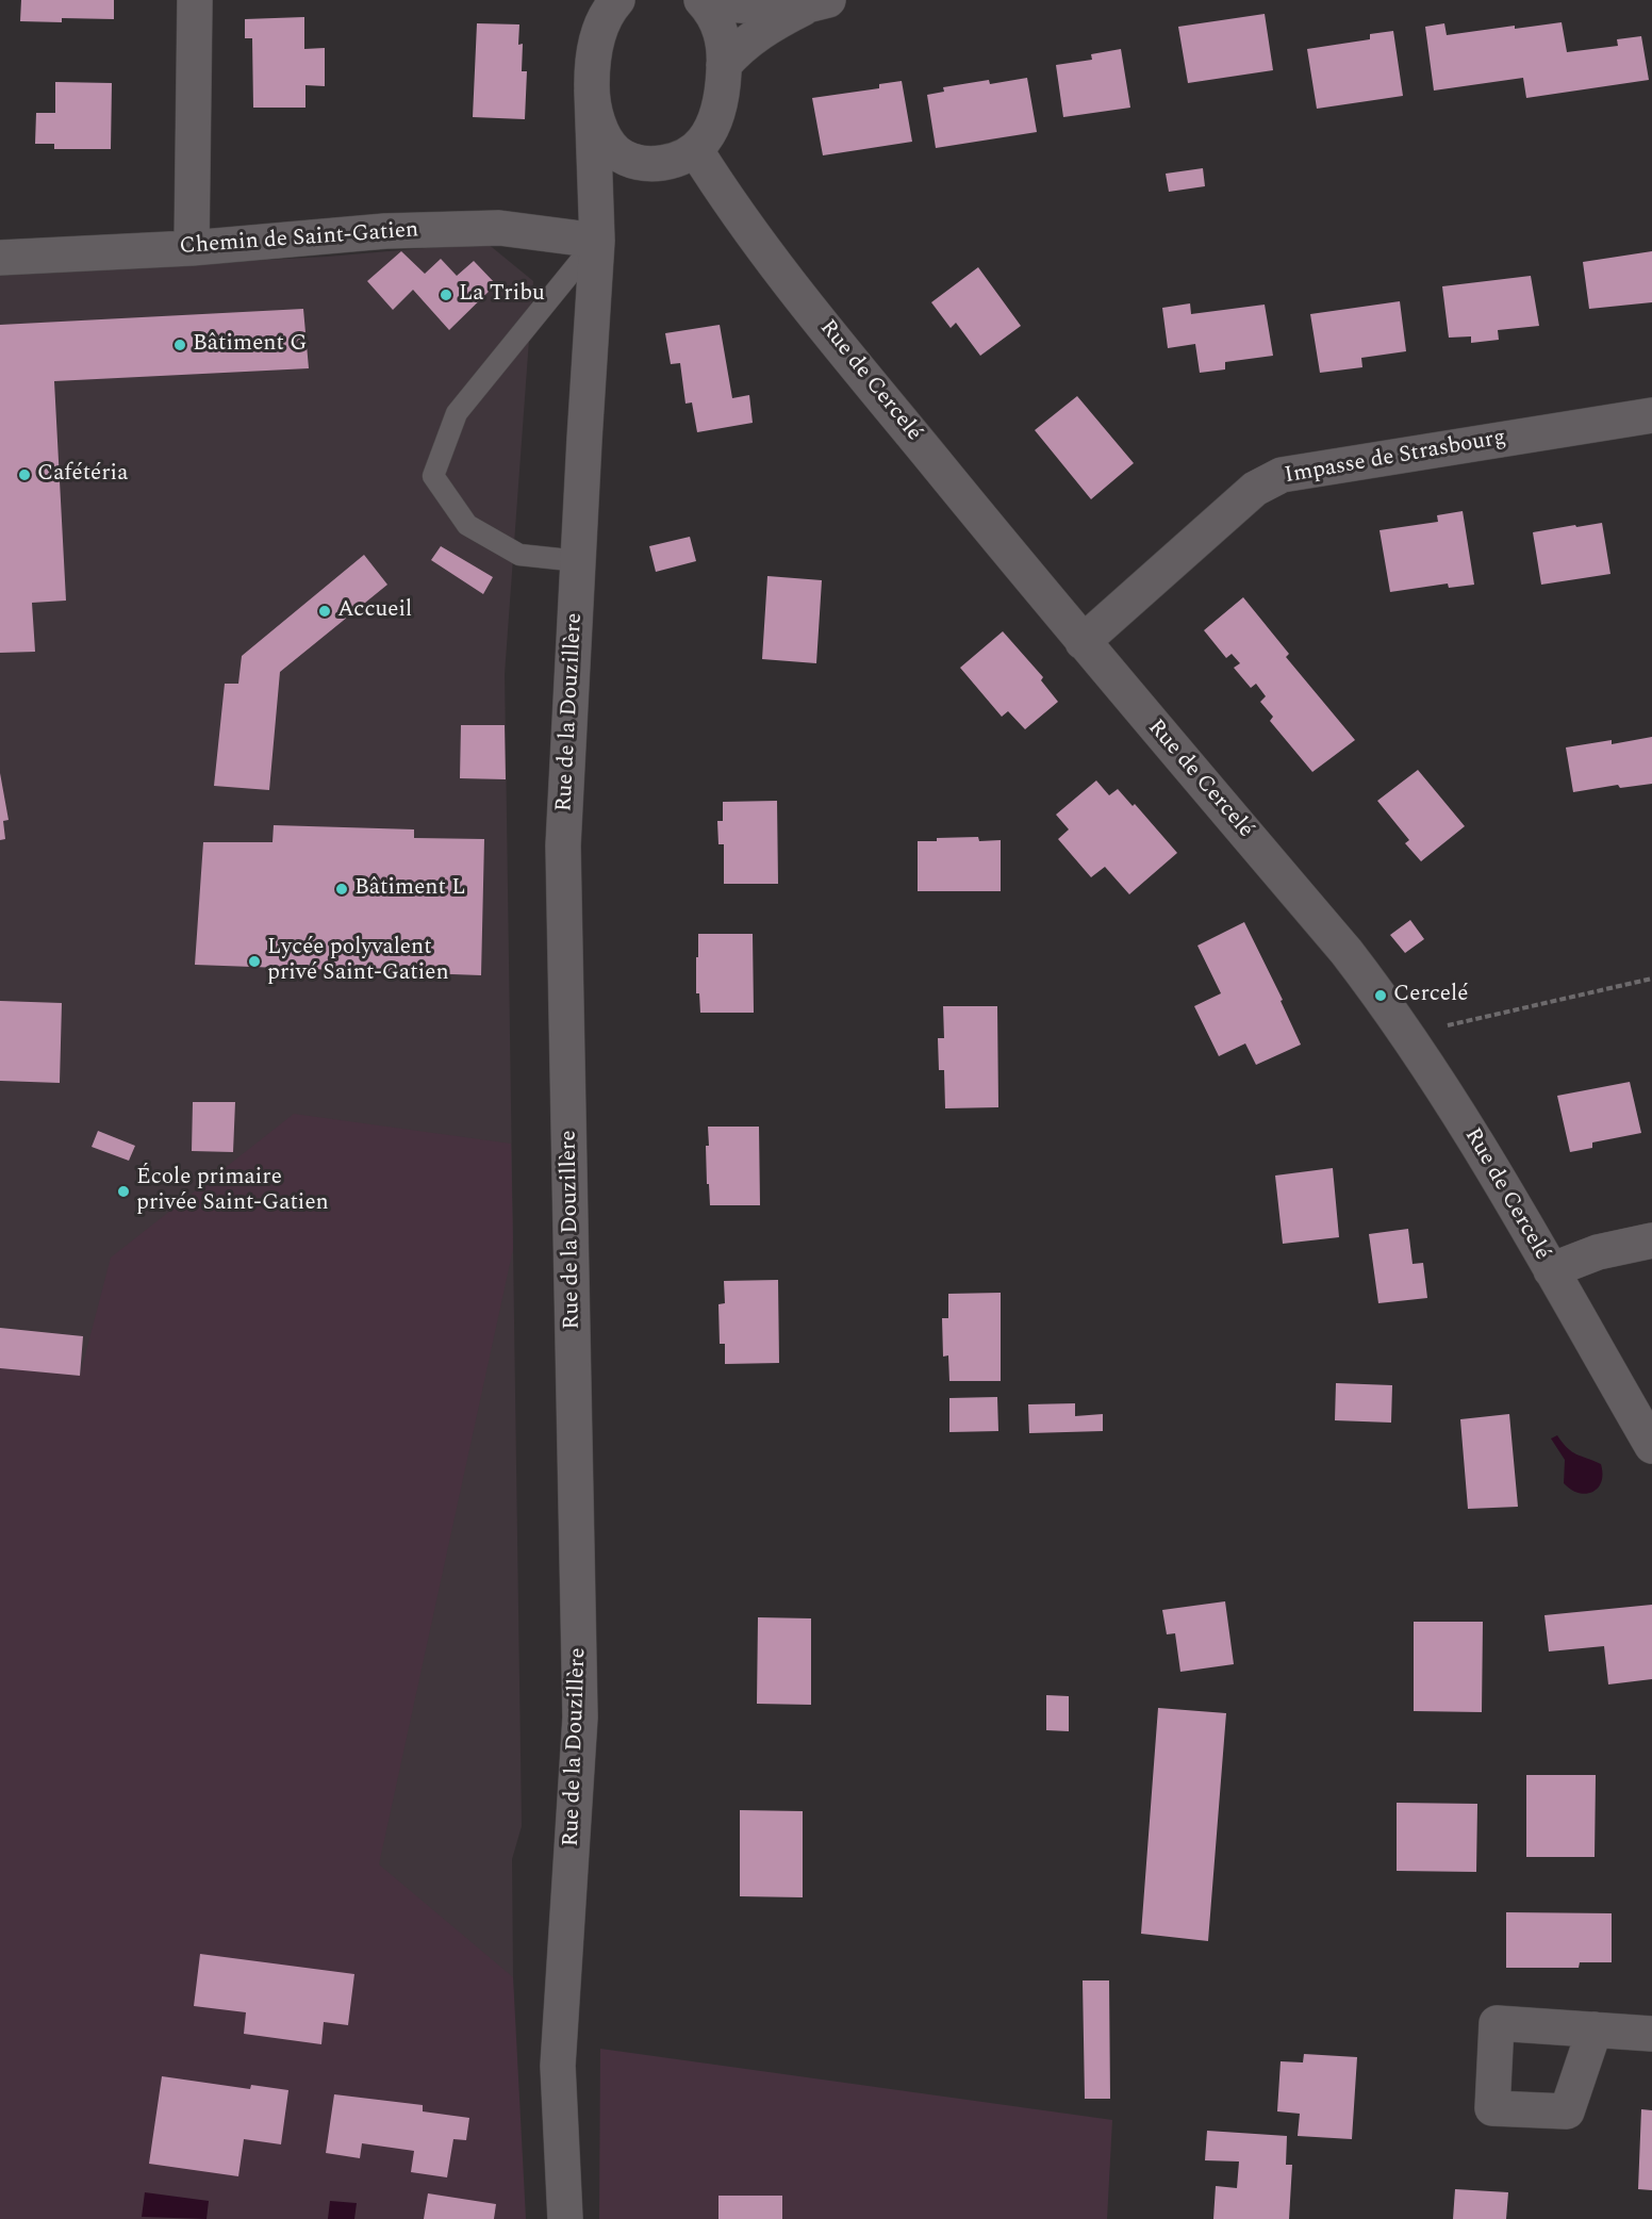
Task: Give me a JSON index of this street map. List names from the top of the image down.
{
  "streets": {
    "street": [
      "Chemin de Saint-Gatien",
      "Rue de Cercelé",
      "Impasse de Strasbourg",
      "Rue de la Douzillère"
    ]
  },
  "crossings": [
    ["Chemin de Saint-Gatien", "Rue de la Douzillère"],
    ["Rue de Cercelé", "Impasse de Strasbourg"]
  ],
  "places": [
    "La Tribu",
    "Bâtiment G",
    "Cafétéria",
    "Accueil",
    "Bâtiment L",
    "Lycée polyvalent privé Saint-Gatien",
    "Cercelé",
    "École primaire privée Saint-Gatien"
  ]
}
